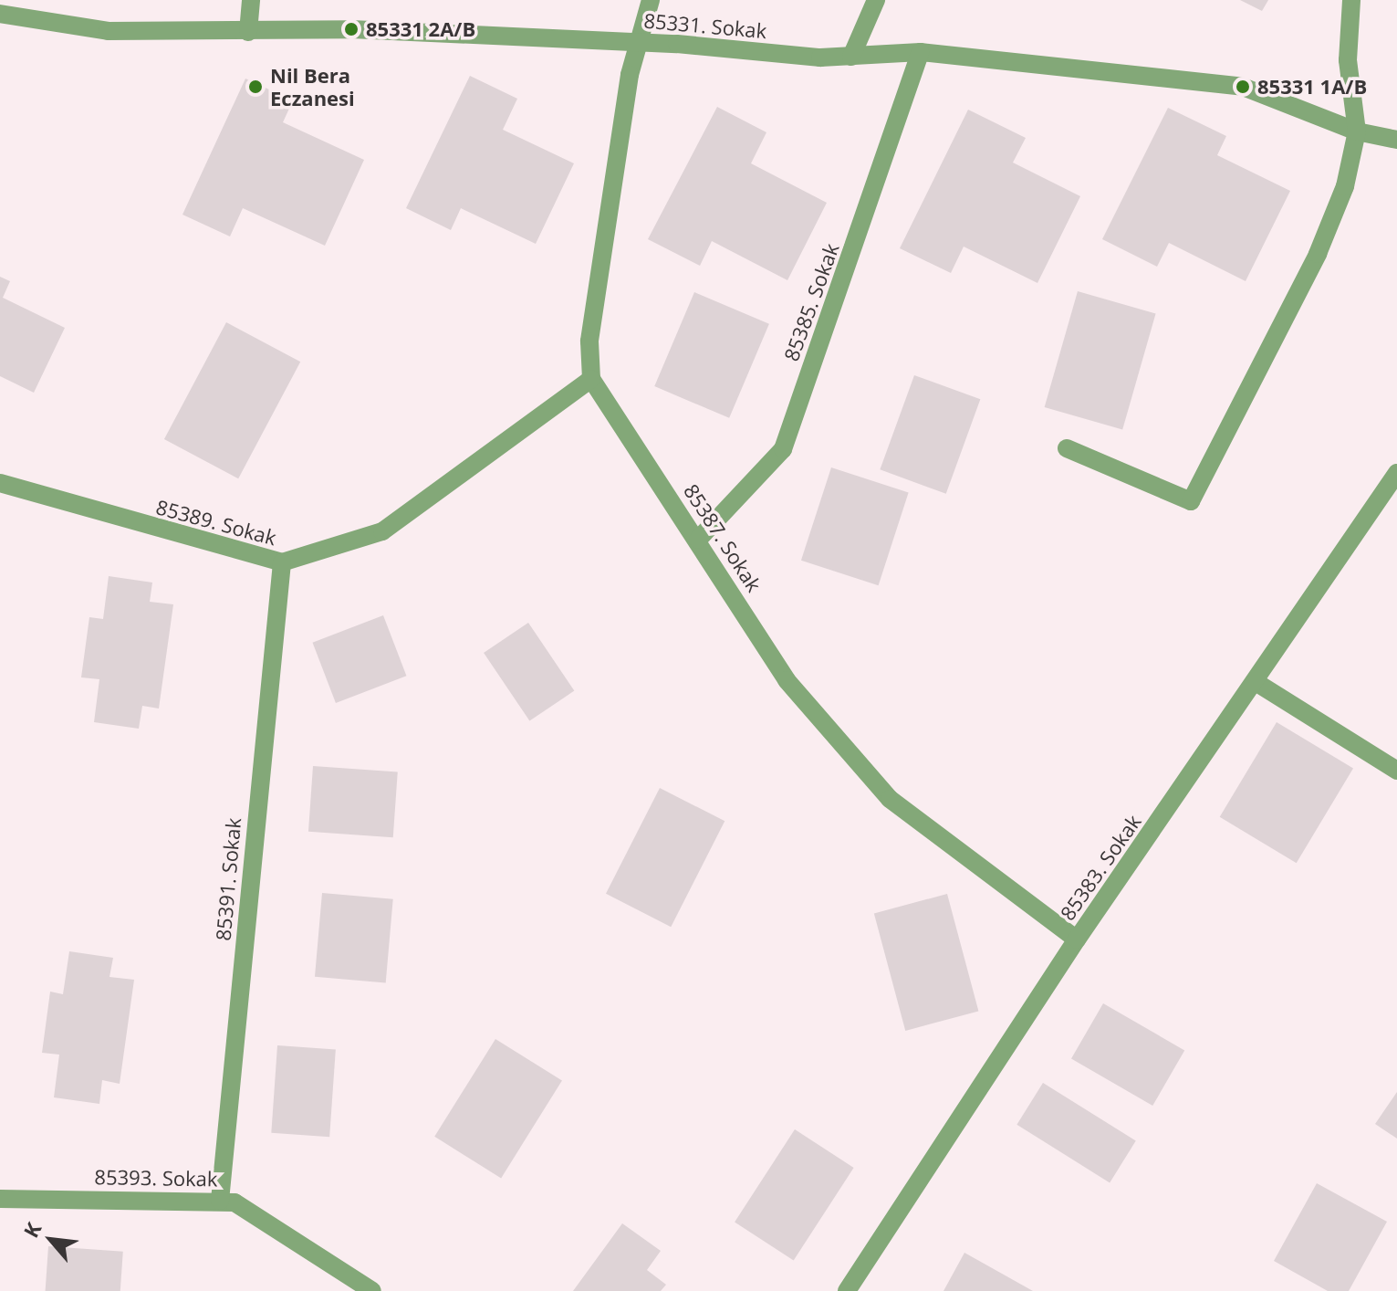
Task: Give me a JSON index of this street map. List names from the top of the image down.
{
  "streets": {
    "street": [
      "85331. Sokak",
      "85385. Sokak",
      "85389. Sokak",
      "85387. Sokak",
      "85383. Sokak",
      "85391. Sokak",
      "85393. Sokak"
    ]
  },
  "crossings": [
    ["85331. Sokak", "85385. Sokak"],
    ["85385. Sokak", "85387. Sokak"],
    ["85389. Sokak", "85387. Sokak"],
    ["85389. Sokak", "85391. Sokak"],
    ["85387. Sokak", "85383. Sokak"],
    ["85391. Sokak", "85393. Sokak"]
  ],
  "places": ["85331 2A/B", "Nil Bera Eczanesi", "85331 1A/B"],
  "north": "top left"
}
